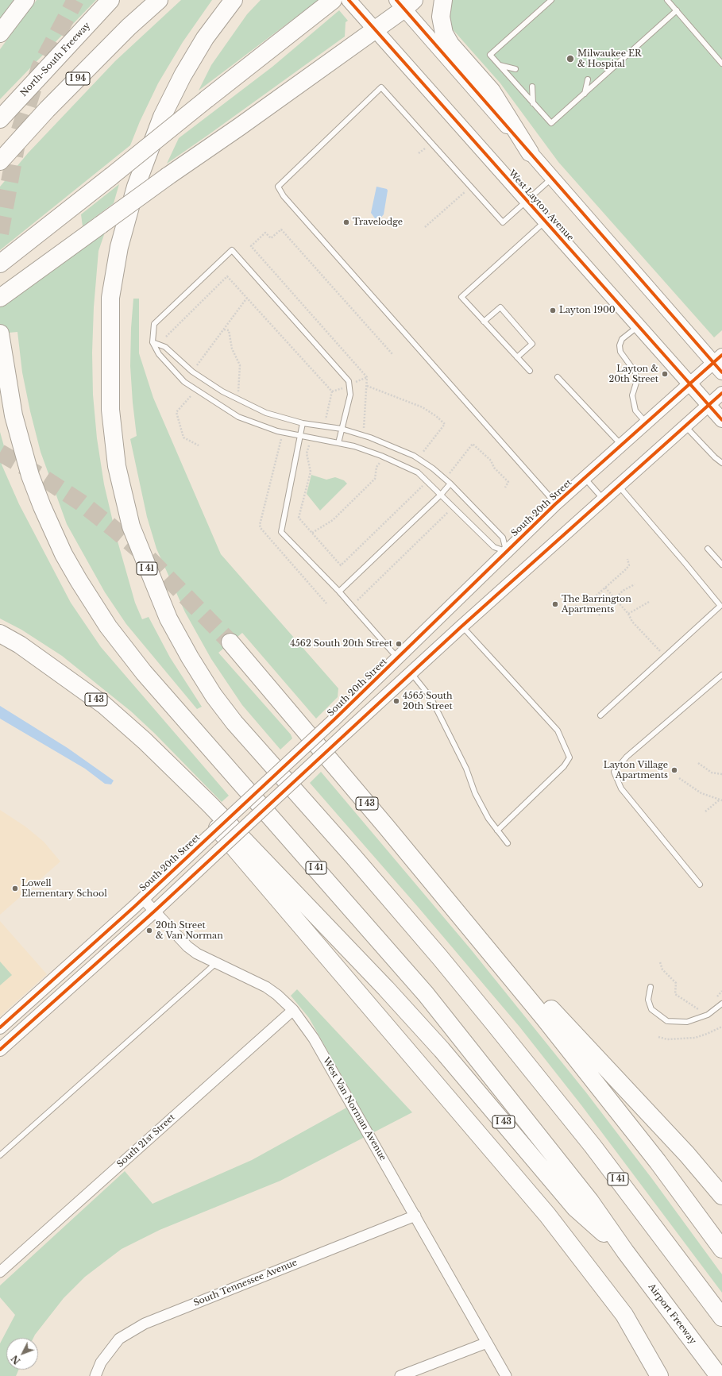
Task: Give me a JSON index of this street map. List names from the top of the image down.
{
  "streets": {
    "highway": [
      "North-South Freeway",
      "I 94",
      "I 41",
      "I 43",
      "Airport Freeway"
    ],
    "main road": ["West Layton Avenue"],
    "street": [
      "South 20th Street",
      "West Van Norman Avenue",
      "South 21st Street",
      "South Tennessee Avenue"
    ]
  },
  "crossings": [
    ["West Layton Avenue", "South 20th Street"],
    ["South 20th Street", "West Van Norman Avenue"],
    ["I 41", "I 43"],
    ["I 41", "Airport Freeway"],
    ["I 43", "Airport Freeway"],
    ["West Van Norman Avenue", "South 21st Street"],
    ["West Van Norman Avenue", "South Tennessee Avenue"]
  ],
  "places": [
    "Milwaukee ER & Hospital",
    "Travelodge",
    "Layton 1900",
    "Layton & 20th Street",
    "The Barrington Apartments",
    "4562 South 20th Street",
    "4565 South 20th Street",
    "Layton Village Apartments",
    "Lowell Elementary School",
    "20th Street & Van Norman"
  ],
  "north": "bottom left"
}
